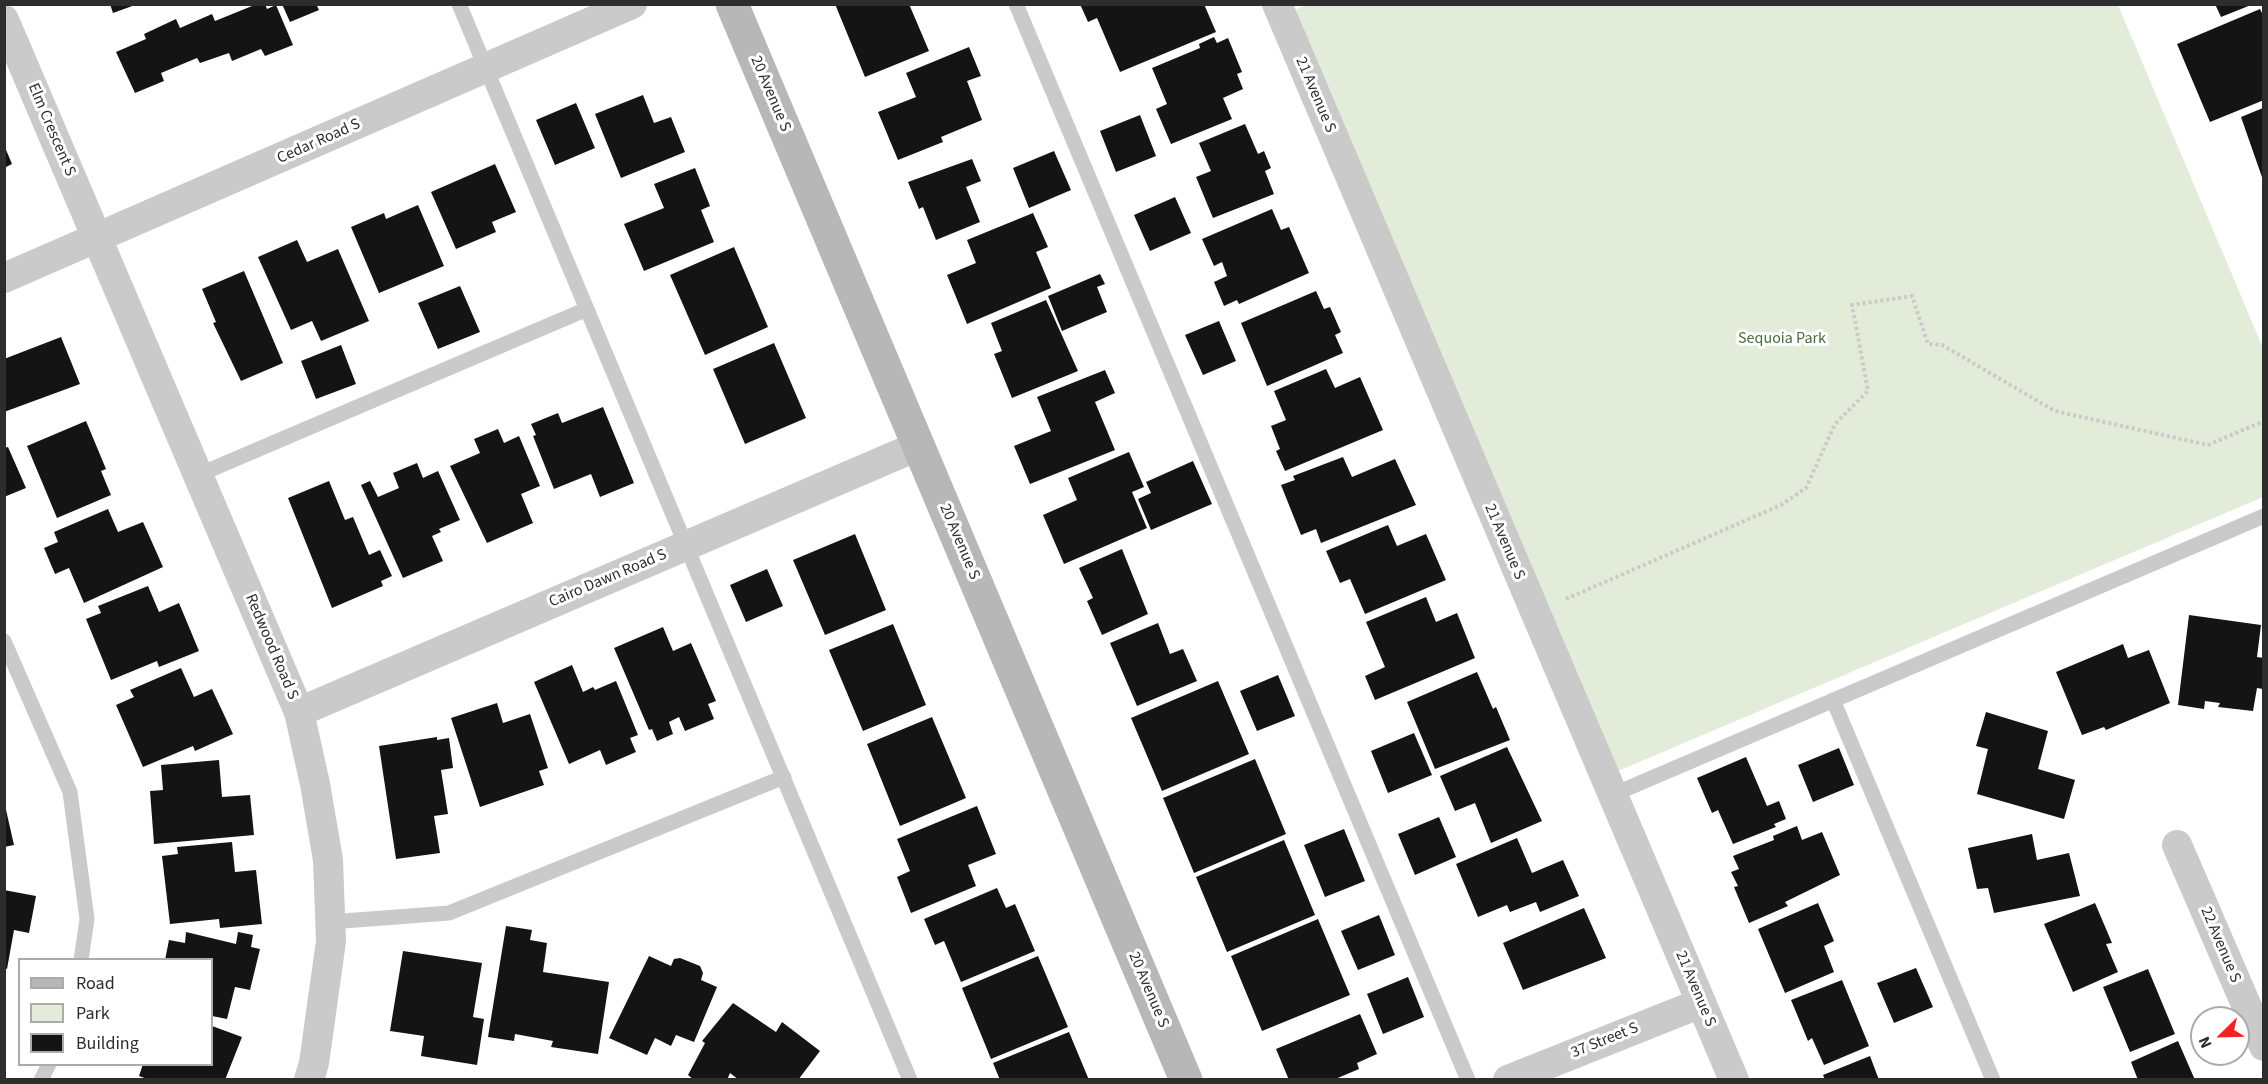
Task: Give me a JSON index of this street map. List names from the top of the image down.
{
  "streets": {
    "street": [
      "20 Avenue S",
      "21 Avenue S",
      "Elm Crescent S",
      "Cedar Road S",
      "Cairo Dawn Road S",
      "Redwood Road S",
      "22 Avenue S",
      "37 Street S"
    ]
  },
  "crossings": [
    ["20 Avenue S", "Cairo Dawn Road S"],
    ["21 Avenue S", "37 Street S"],
    ["Elm Crescent S", "Cedar Road S"],
    ["Elm Crescent S", "Redwood Road S"],
    ["Cedar Road S", "Redwood Road S"],
    ["Cairo Dawn Road S", "Redwood Road S"]
  ],
  "parks": ["Sequoia Park"],
  "legend": ["Road", "Park", "Building"],
  "north": "bottom left"
}
